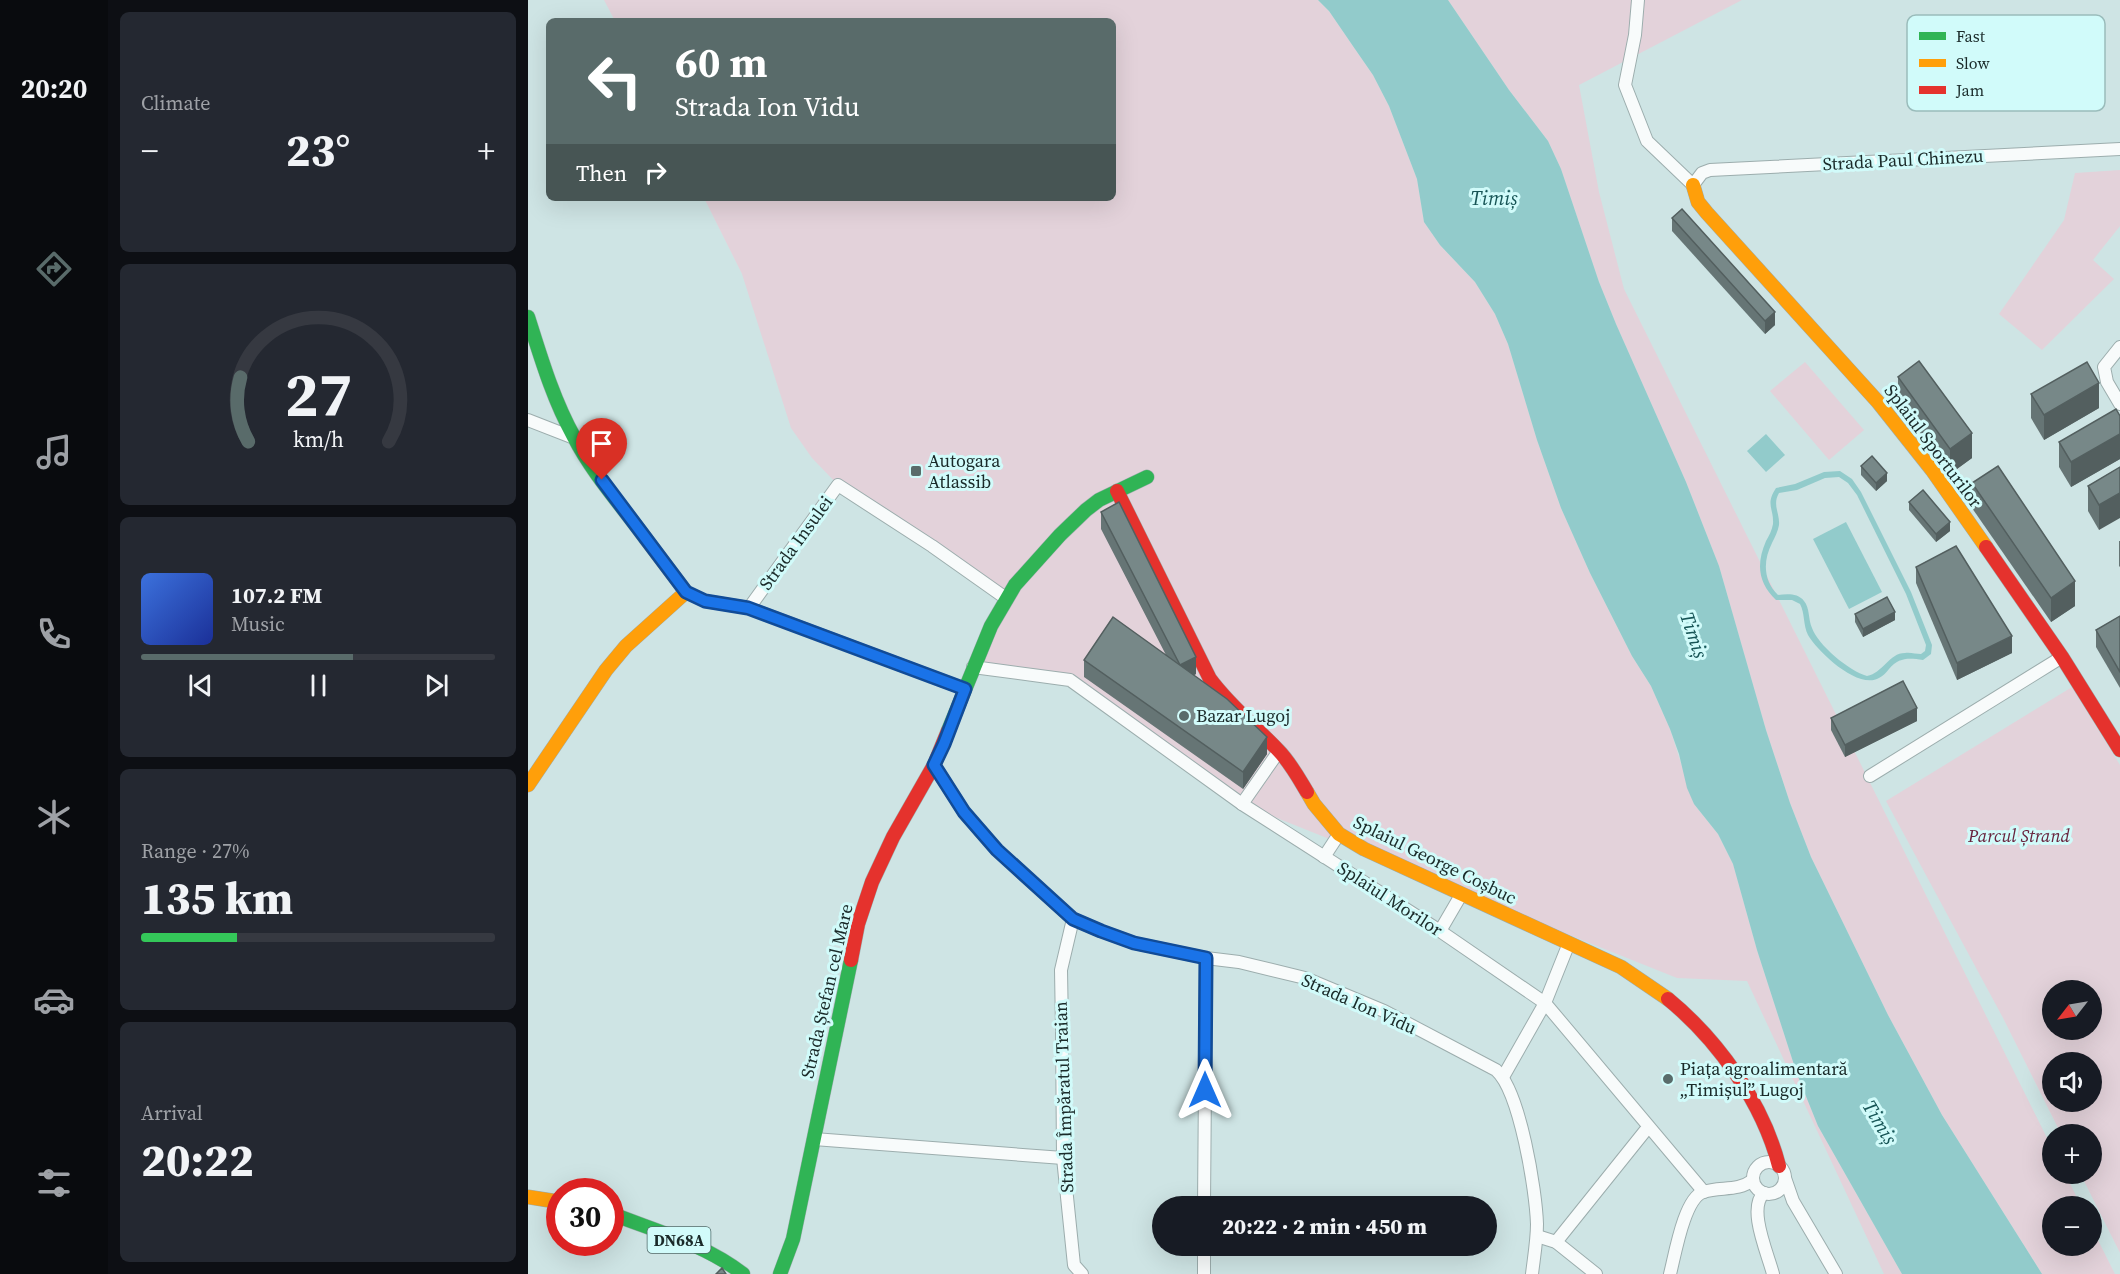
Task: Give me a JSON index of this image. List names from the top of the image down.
{
  "streets": {
    "street": [
      "Strada Paul Chinezu",
      "Splaiul Sporturilor",
      "Strada Insulei",
      "Splaiul George Coșbuc",
      "Splaiul Morilor",
      "Strada Ștefan cel Mare",
      "Strada Ion Vidu",
      "Strada Împăratul Traian",
      "DN68A"
    ]
  },
  "crossings": [
    ["Strada Paul Chinezu", "Splaiul Sporturilor"],
    ["Strada Insulei", "Strada Ștefan cel Mare"],
    ["Splaiul George Coșbuc", "Strada Ștefan cel Mare"],
    ["Splaiul Morilor", "Strada Ștefan cel Mare"],
    ["Strada Ștefan cel Mare", "Strada Ion Vidu"],
    ["Strada Ion Vidu", "Strada Împăratul Traian"]
  ],
  "water": ["Timiș"],
  "parks": ["Parcul Ștrand"],
  "places": {
    "transit": ["Autogara Atlassib"],
    "other": ["Bazar Lugoj", "Piața agroalimentară „Timișul” Lugoj"]
  },
  "legend": ["Fast", "Slow", "Jam"],
  "north": "bottom left",
  "page": {
    "tabs": "20:20",
    "tile": [
      "Climate",
      ["Range · 27%", "135 km"],
      ["Arrival", "20:22"]
    ],
    "turn": ["60 m", "Strada Ion Vidu"],
    "heat": ["−", "23°", "+"],
    "then": "Then",
    "song": ["107.2 FM", "Music"],
    "map_buttons": ["+", "−"],
    "limit": "30",
    "trip": "20:22 · 2 min · 450 m",
    "gauge": ["27", "km/h"]
  }
}
